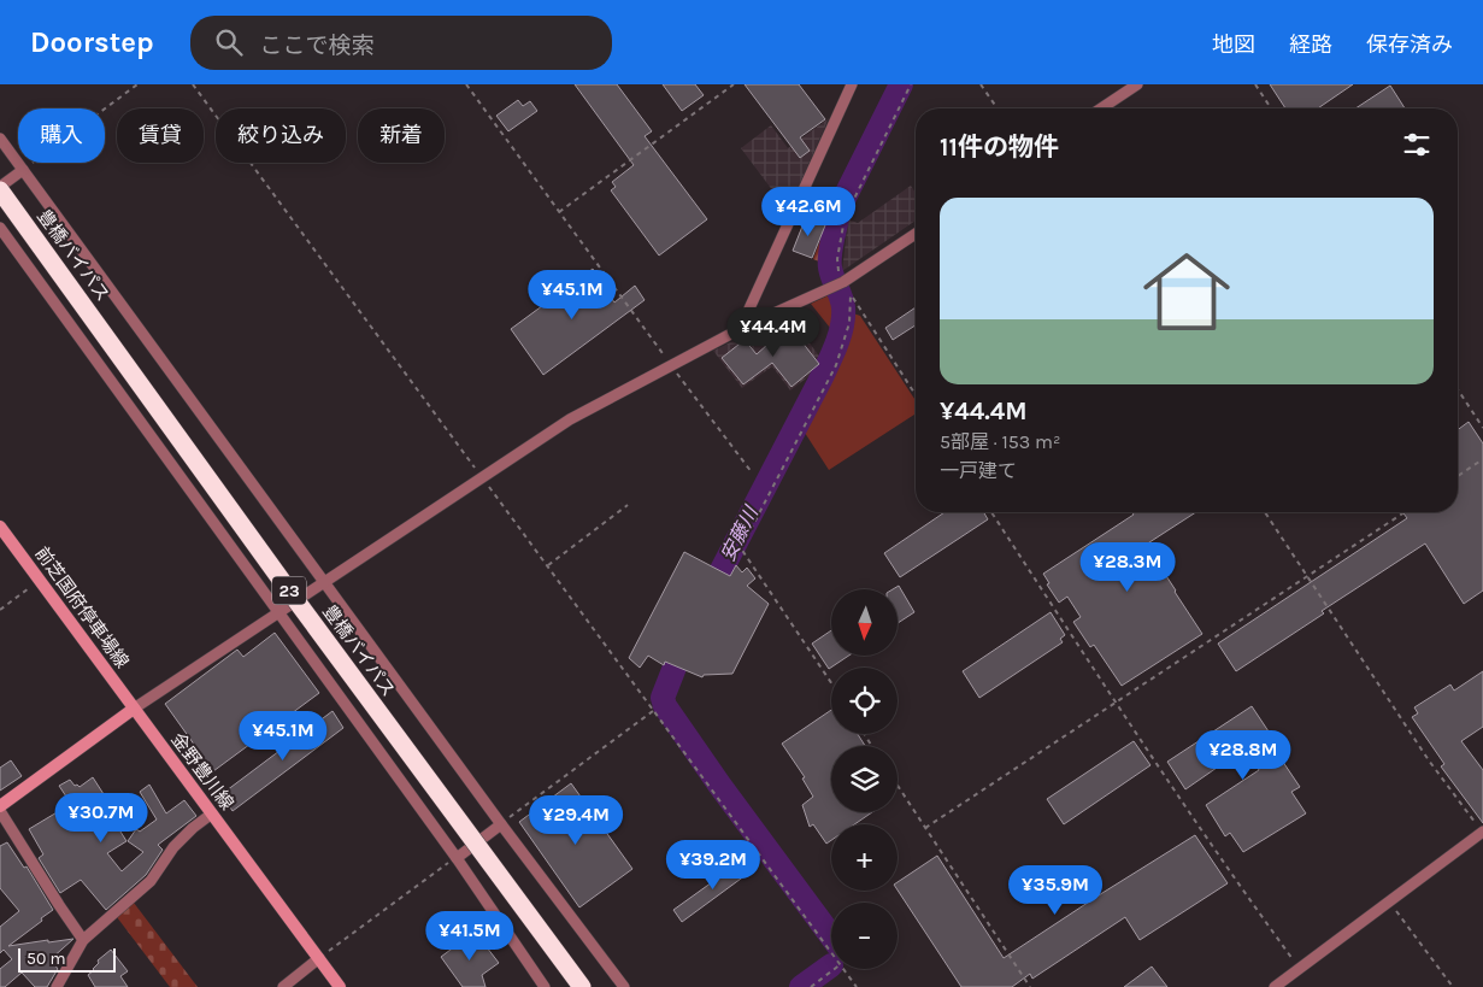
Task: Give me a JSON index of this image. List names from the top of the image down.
{
  "streets": {
    "highway": ["豊橋バイパス", "23"],
    "main road": ["前芝国府停車場線", "金野豊川線"]
  },
  "crossings": [
    ["前芝国府停車場線", "金野豊川線"]
  ],
  "water": ["安藤川"],
  "scale_bar": "50 m",
  "north": "bottom",
  "page": {
    "header": "Doorstep",
    "search": "ここで検索",
    "nav": ["地図", "経路", "保存済み"],
    "chip": [
      "購入",
      "賃貸",
      "絞り込み",
      "新着"
    ],
    "heading": "11件の物件",
    "list": [
      {
        "name": "¥44.4M",
        "note": "5部屋 · 153 m² · 一戸建て"
      }
    ],
    "price": [
      "¥42.6M",
      "¥45.1M",
      "¥44.4M",
      "¥28.3M",
      "¥45.1M",
      "¥28.8M",
      "¥30.7M",
      "¥29.4M",
      "¥39.2M",
      "¥35.9M",
      "¥41.5M"
    ],
    "map_buttons": ["+", "−"],
    "scale": "50 m"
  }
}
